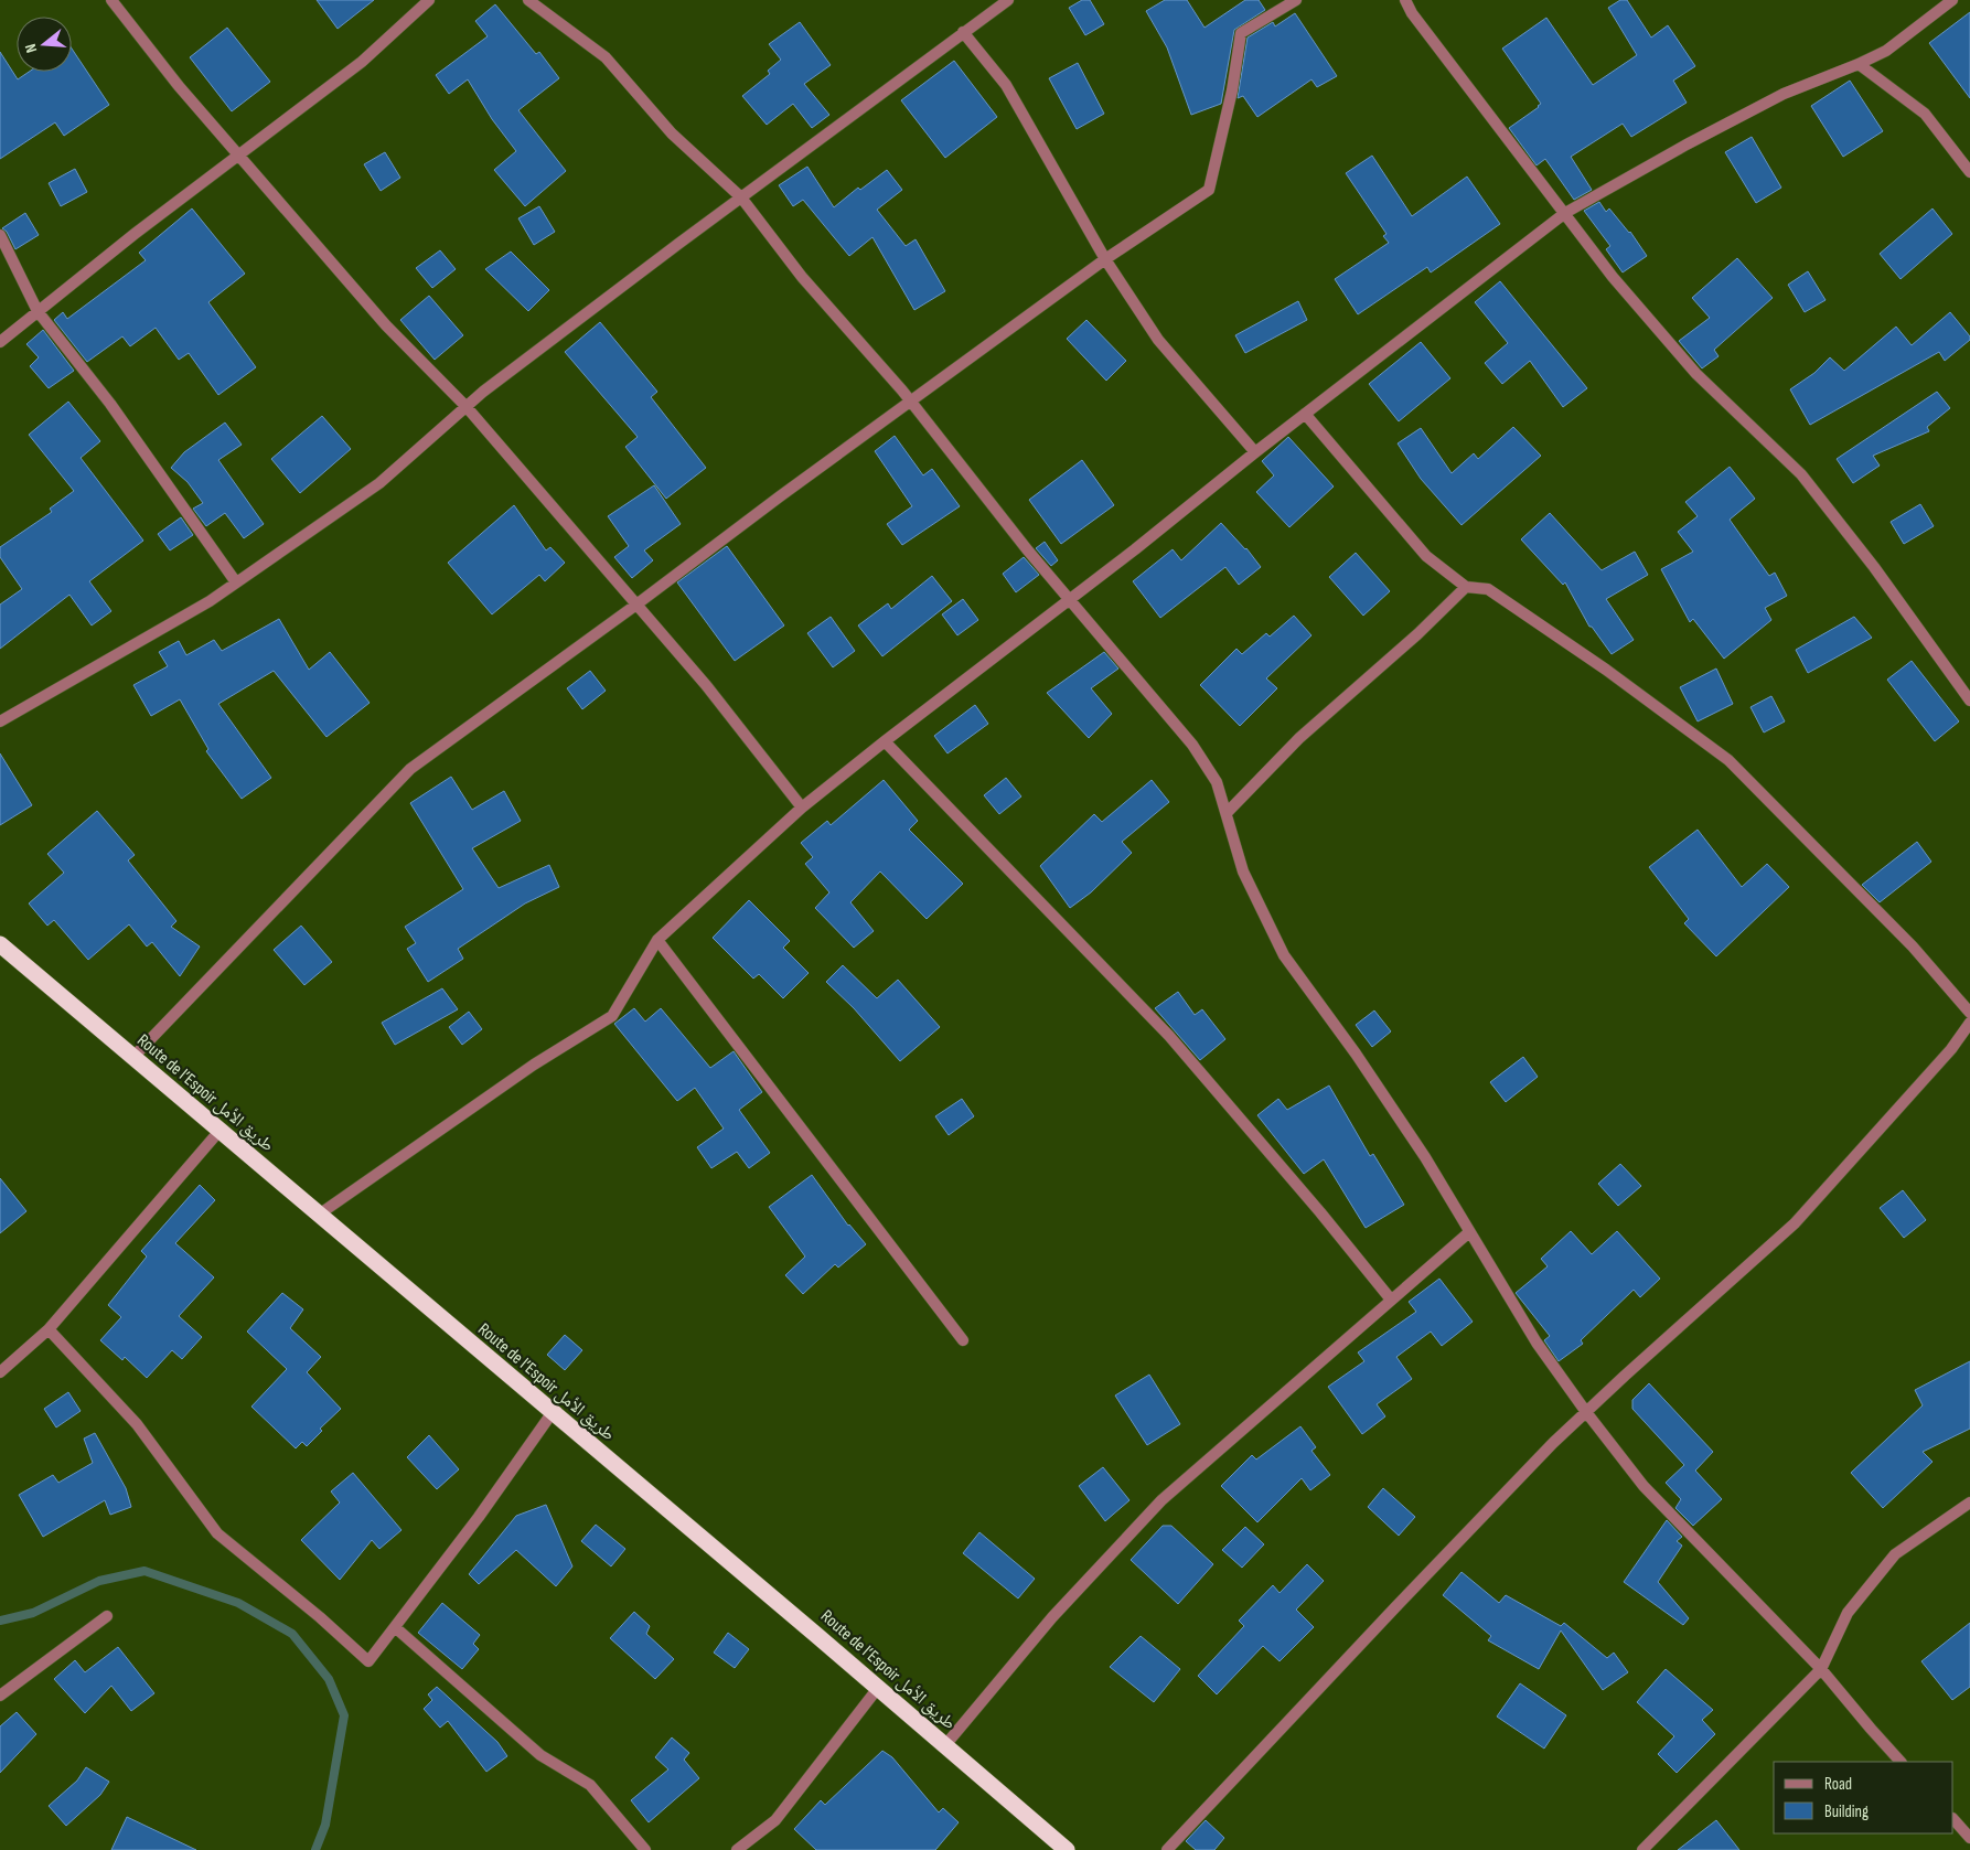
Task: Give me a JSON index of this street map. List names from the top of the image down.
{
  "streets": {
    "highway": ["Route de l’Espoir طريق الأمل"]
  },
  "legend": ["Road", "Building"],
  "north": "left"
}
